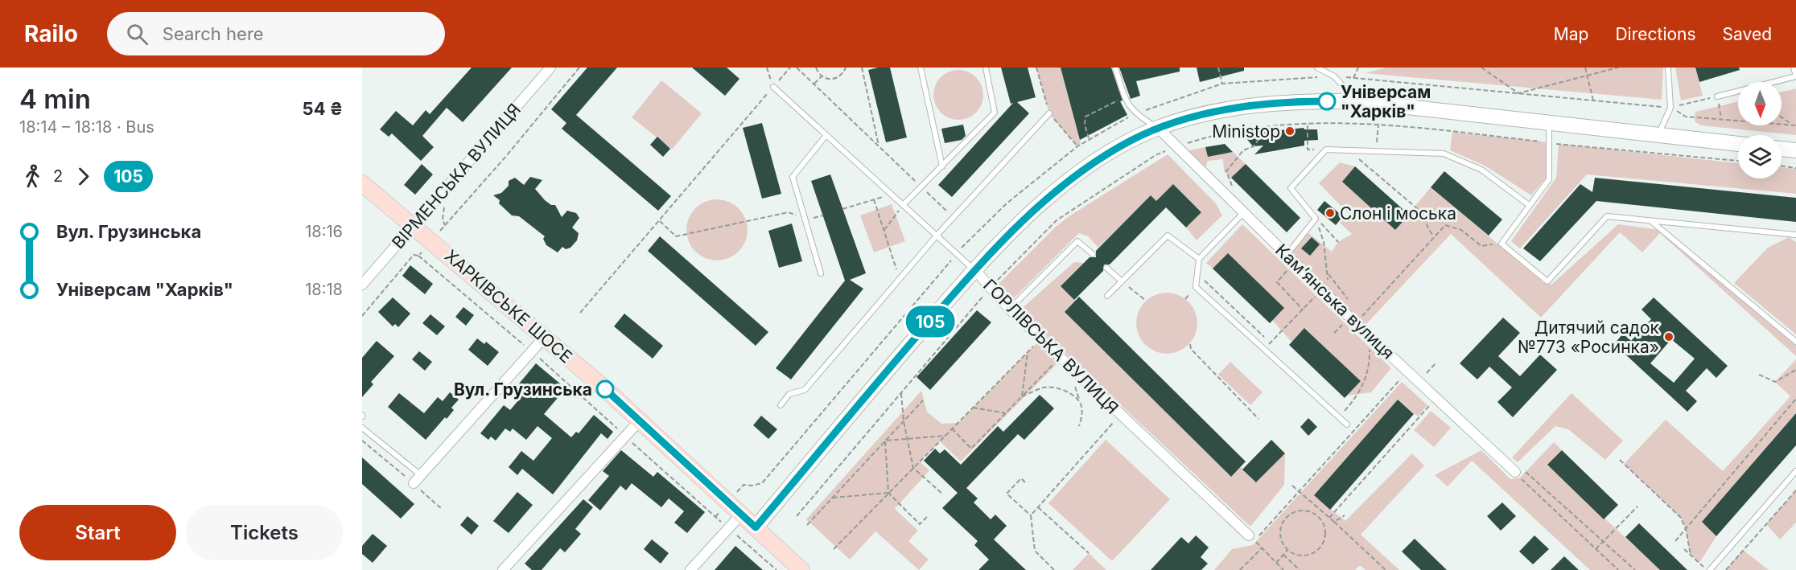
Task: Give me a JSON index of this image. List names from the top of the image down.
{
  "streets": {
    "main road": ["ХАРКІВСЬКЕ ШОСЕ"],
    "street": ["ВІРМЕНСЬКА ВУЛИЦЯ", "Камʼянська вулиця", "ГОРЛІВСЬКА ВУЛИЦЯ"]
  },
  "crossings": [
    ["ВІРМЕНСЬКА ВУЛИЦЯ", "ХАРКІВСЬКЕ ШОСЕ"]
  ],
  "places": [
    "Універсам \"Харків\"",
    "Ministop",
    "Слон і моська",
    "Дитячий садок №773 «Росинка»",
    "Вул. Грузинська"
  ],
  "lines": ["bus line 105"],
  "north": "bottom",
  "page": {
    "header": "Railo",
    "search": "Search here",
    "nav": ["Map", "Directions", "Saved"],
    "heading": ["4 min", "18:14 – 18:18 · Bus", "54 ₴"],
    "on_map": "105",
    "legs": ["2", "105"],
    "list": [
      {
        "name": "Вул. Грузинська",
        "value": "18:16"
      },
      {
        "name": "Універсам \"Харків\"",
        "value": "18:18"
      }
    ],
    "buttons": ["Start", "Tickets"]
  }
}
